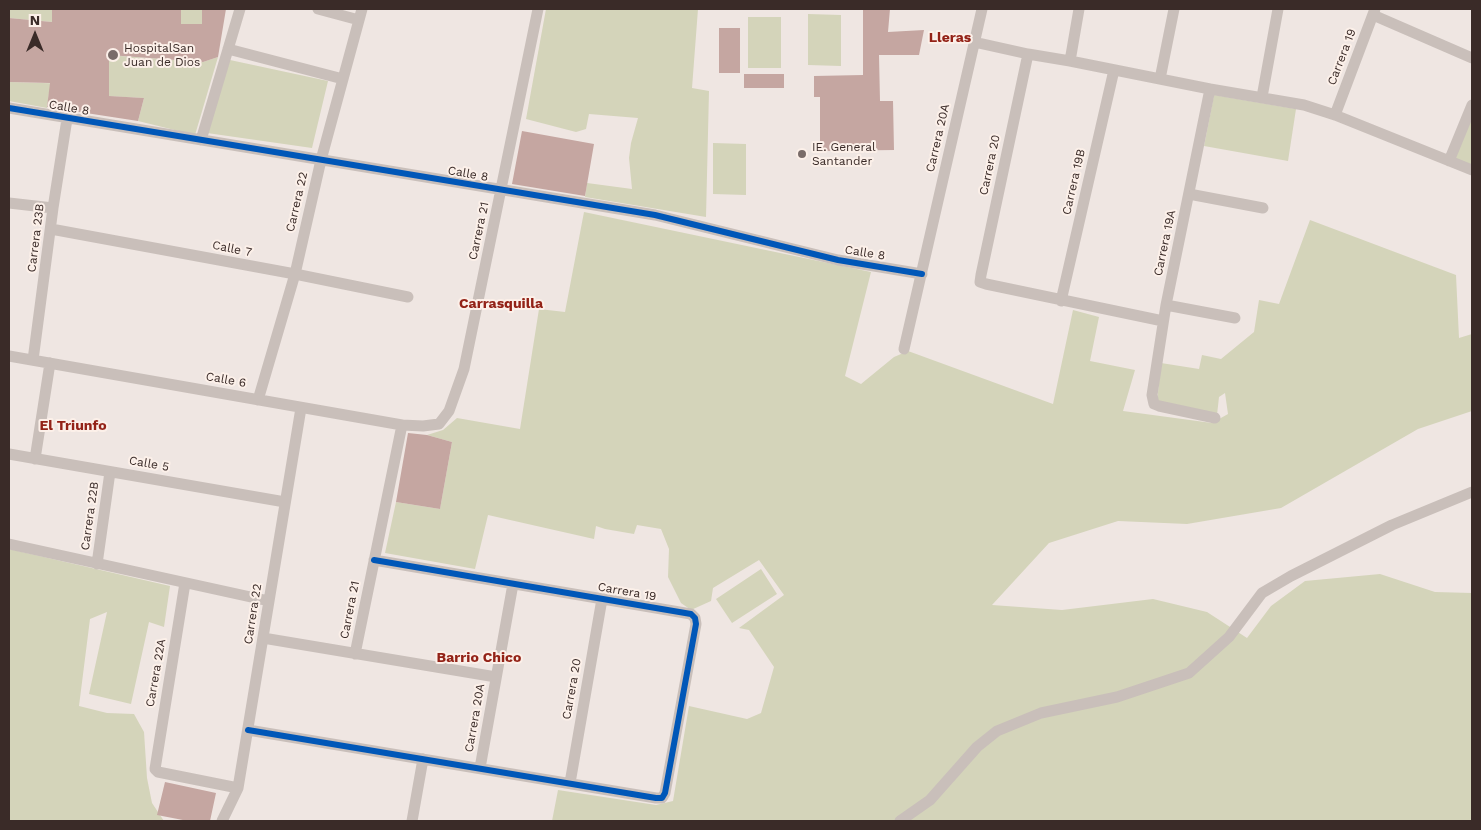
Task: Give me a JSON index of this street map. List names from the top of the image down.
{
  "streets": {
    "street": [
      "Carrera 19",
      "Calle 8",
      "Carrera 20A",
      "Carrera 20",
      "Carrera 19B",
      "Carrera 22",
      "Carrera 21",
      "Carrera 23B",
      "Carrera 19A",
      "Calle 7",
      "Calle 6",
      "Calle 5",
      "Carrera 22B",
      "Carrera 22A"
    ]
  },
  "crossings": [
    ["Carrera 19", "Carrera 20A"],
    ["Carrera 19", "Carrera 20"],
    ["Carrera 19", "Carrera 21"],
    ["Calle 8", "Carrera 20A"],
    ["Calle 8", "Carrera 22"],
    ["Calle 8", "Carrera 21"],
    ["Calle 8", "Carrera 23B"],
    ["Carrera 20", "Carrera 19B"],
    ["Carrera 22", "Calle 7"],
    ["Carrera 22", "Calle 6"],
    ["Carrera 22", "Calle 5"],
    ["Carrera 22", "Carrera 22A"],
    ["Carrera 21", "Calle 6"],
    ["Carrera 23B", "Calle 7"],
    ["Carrera 23B", "Calle 6"],
    ["Calle 5", "Carrera 22B"]
  ],
  "districts": [
    "Lleras",
    "Carrasquilla",
    "El Triunfo",
    "Barrio Chico"
  ],
  "places": ["HospitalSan Juan de Dios", "IE. General Santander"],
  "north": "top"
}
